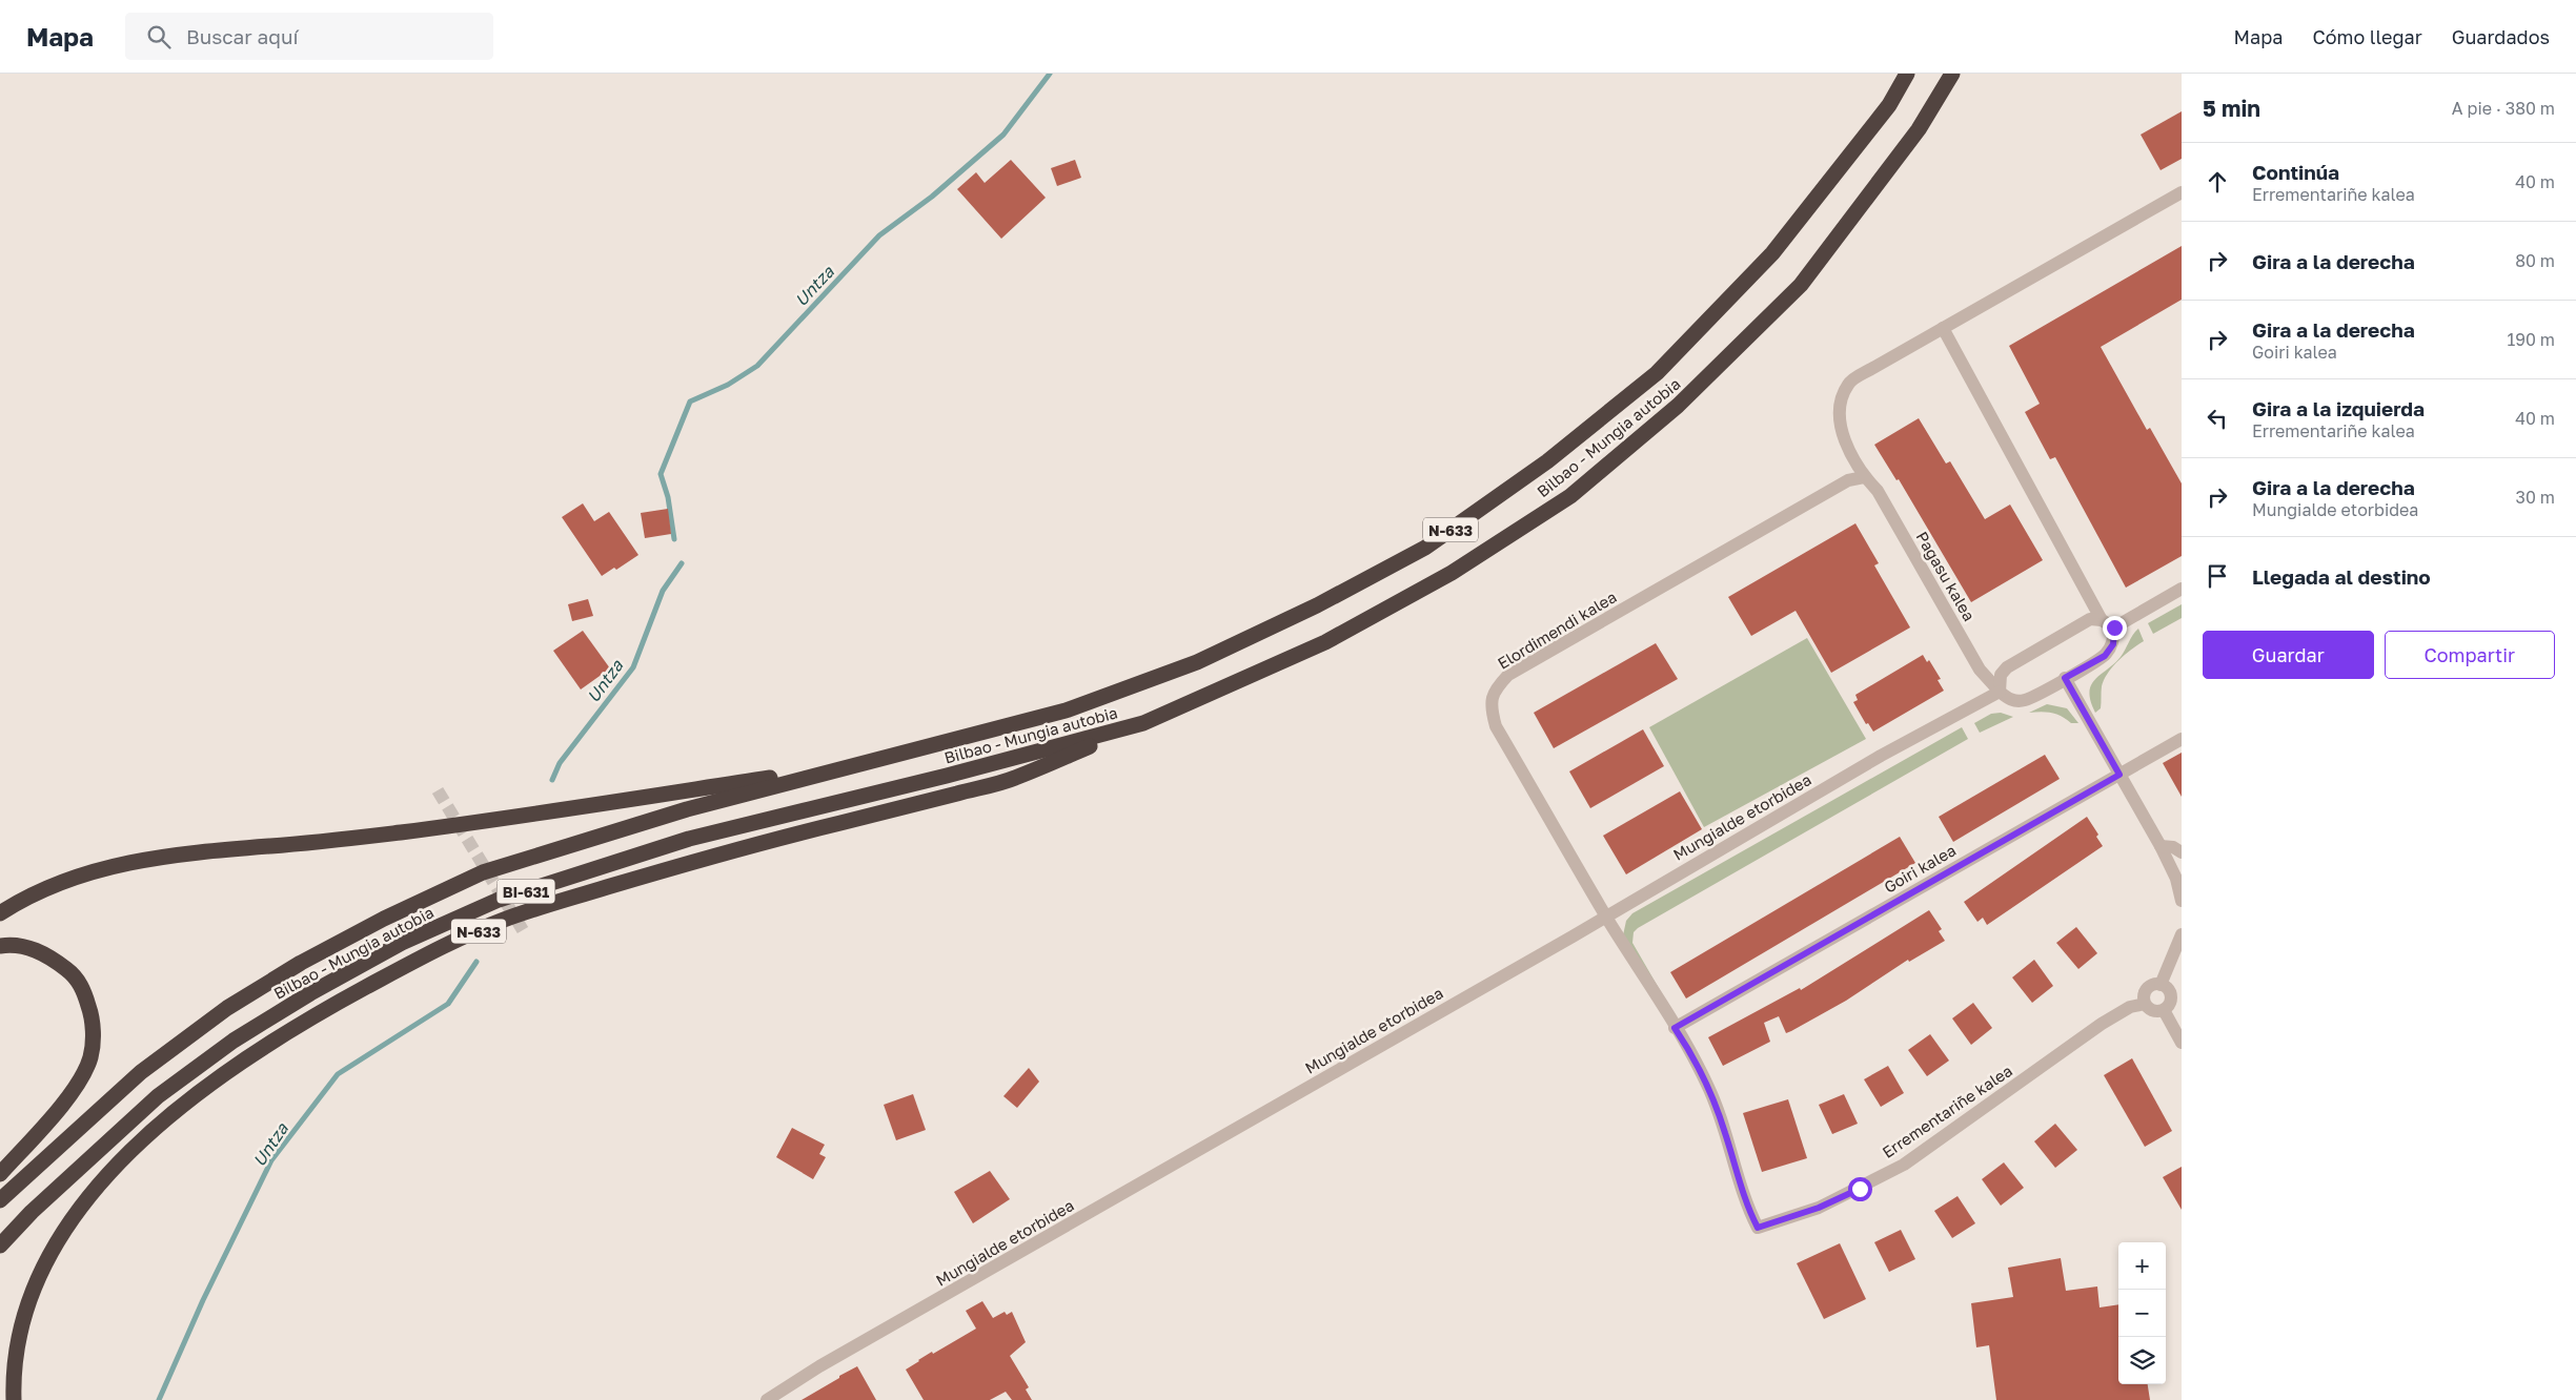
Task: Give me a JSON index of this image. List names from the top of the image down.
{
  "streets": {
    "highway": ["Bilbao - Mungia autobia", "N-633", "BI-631"],
    "street": [
      "Pagasu kalea",
      "Elordimendi kalea",
      "Mungialde etorbidea",
      "Goiri kalea",
      "Errementariñe kalea"
    ]
  },
  "crossings": [
    ["Bilbao - Mungia autobia", "N-633"],
    ["Pagasu kalea", "Elordimendi kalea"],
    ["Pagasu kalea", "Mungialde etorbidea"],
    ["Elordimendi kalea", "Mungialde etorbidea"],
    ["Elordimendi kalea", "Goiri kalea"],
    ["Elordimendi kalea", "Errementariñe kalea"]
  ],
  "water": ["Untza"],
  "page": {
    "header": "Mapa",
    "search": "Buscar aquí",
    "nav": ["Mapa", "Cómo llegar", "Guardados"],
    "heading": ["5 min", "A pie · 380 m"],
    "list": [
      ["Continúa", "Errementariñe kalea", "40 m"],
      ["Gira a la derecha", "80 m"],
      ["Gira a la derecha", "Goiri kalea", "190 m"],
      ["Gira a la izquierda", "Errementariñe kalea", "40 m"],
      ["Gira a la derecha", "Mungialde etorbidea", "30 m"],
      "Llegada al destino"
    ],
    "buttons": ["Guardar", "Compartir"],
    "map_buttons": ["+", "−"]
  }
}
